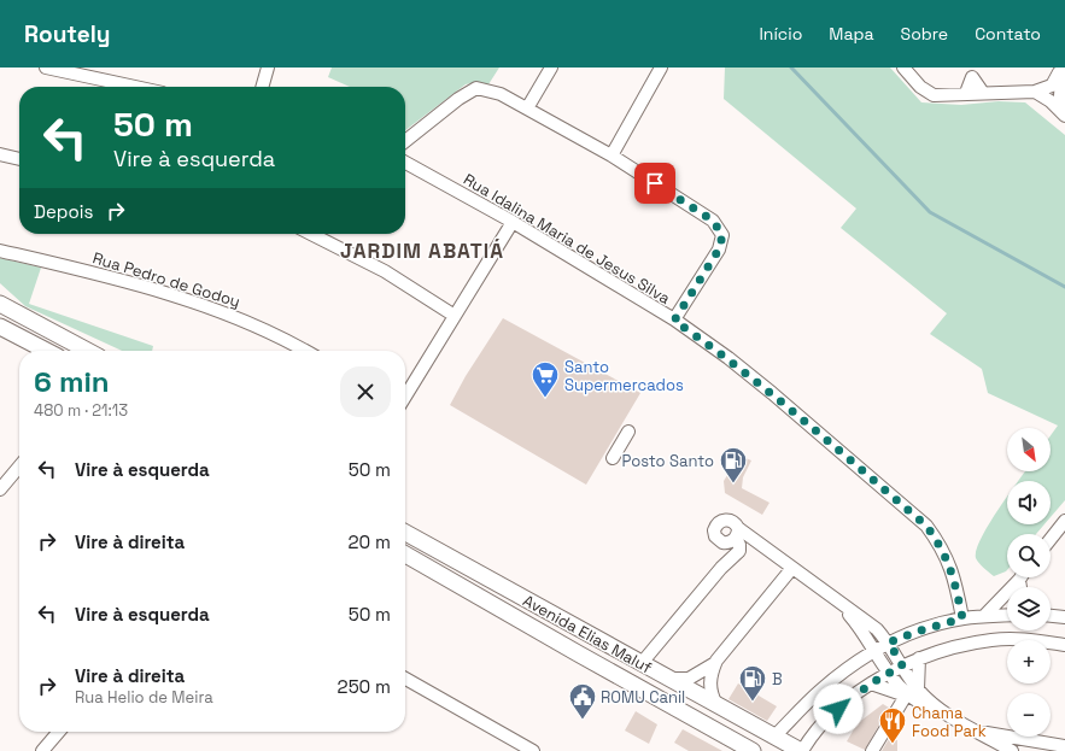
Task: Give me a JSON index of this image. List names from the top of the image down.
{
  "streets": {
    "main road": ["Avenida Elias Maluf"],
    "street": ["Rua Idalina Maria de Jesus Silva", "Rua Pedro de Godoy"]
  },
  "districts": ["JARDIM ABATIÁ"],
  "places": {
    "supermarket": ["Santo Supermercados"],
    "fuel station": ["Posto Santo", "B"],
    "public building": ["ROMU Canil"],
    "restaurant": ["Chama Food Park"]
  },
  "north": "bottom right",
  "page": {
    "header": "Routely",
    "nav": [
      "Início",
      "Mapa",
      "Sobre",
      "Contato"
    ],
    "turn": ["50 m", "Vire à esquerda"],
    "then": "Depois",
    "heading": ["6 min", "480 m · 21:13"],
    "map_buttons": ["+", "−"],
    "list": [
      {
        "name": "Vire à esquerda",
        "value": "50 m"
      },
      {
        "name": "Vire à direita",
        "value": "20 m"
      },
      {
        "name": "Vire à esquerda",
        "value": "50 m"
      },
      {
        "name": "Vire à direita",
        "note": "Rua Helio de Meira",
        "value": "250 m"
      }
    ]
  }
}
